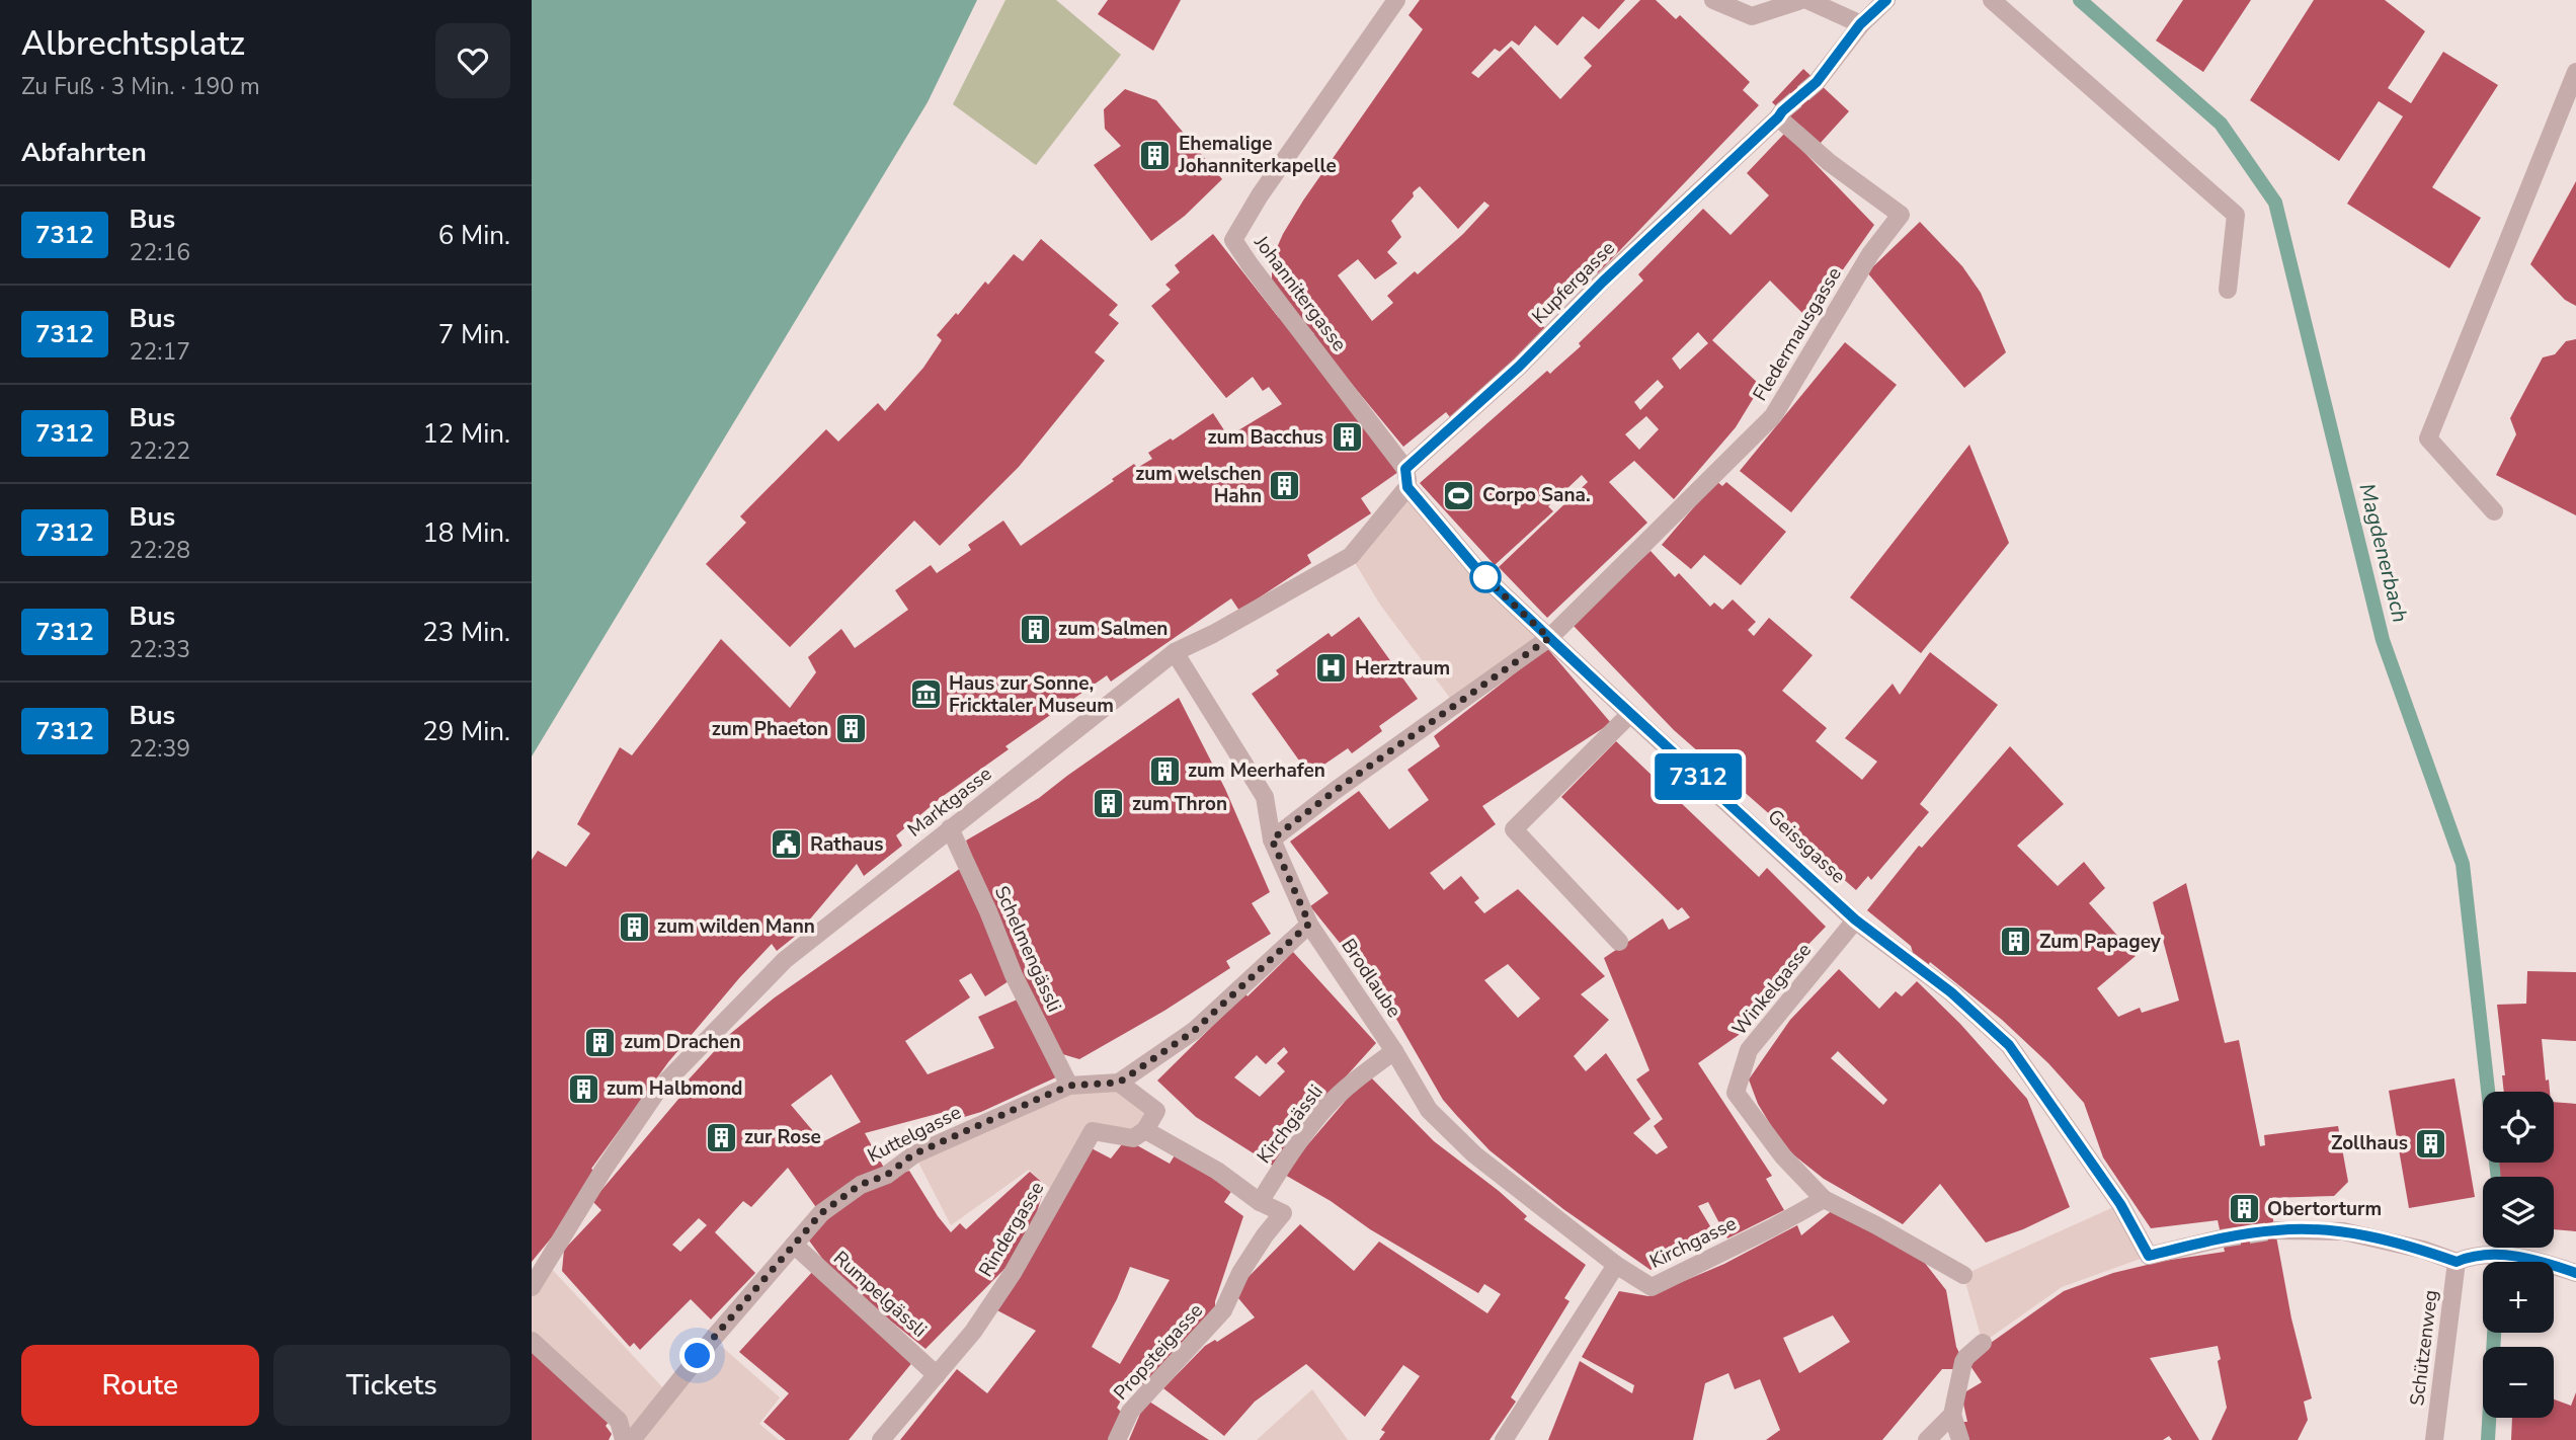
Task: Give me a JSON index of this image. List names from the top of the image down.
{
  "streets": {
    "street": [
      "Kupfergasse",
      "Johannitergasse",
      "Fledermausgasse",
      "Marktgasse",
      "Geissgasse",
      "Schelmengässli",
      "Brodlaube",
      "Winkelgasse",
      "Kirchgässli",
      "Kuttelgasse",
      "Rindergasse",
      "Kirchgasse",
      "Rumpelgässli",
      "Schützenweg",
      "Propsteigasse"
    ]
  },
  "crossings": [
    ["Kupfergasse", "Johannitergasse"],
    ["Kupfergasse", "Fledermausgasse"],
    ["Kupfergasse", "Marktgasse"],
    ["Kupfergasse", "Geissgasse"],
    ["Johannitergasse", "Marktgasse"],
    ["Johannitergasse", "Geissgasse"],
    ["Fledermausgasse", "Geissgasse"],
    ["Marktgasse", "Geissgasse"],
    ["Marktgasse", "Schelmengässli"],
    ["Marktgasse", "Brodlaube"],
    ["Geissgasse", "Winkelgasse"],
    ["Schelmengässli", "Kuttelgasse"],
    ["Brodlaube", "Kirchgässli"],
    ["Brodlaube", "Kirchgasse"],
    ["Winkelgasse", "Kirchgasse"],
    ["Kirchgässli", "Propsteigasse"],
    ["Kuttelgasse", "Rumpelgässli"],
    ["Rindergasse", "Rumpelgässli"],
    ["Rindergasse", "Propsteigasse"]
  ],
  "water": ["Magdenerbach"],
  "places": {
    "building": [
      "Ehemalige Johanniterkapelle",
      "zum Bacchus",
      "zum welschen Hahn",
      "zum Salmen",
      "zum Phaeton",
      "zum Meerhafen",
      "zum Thron",
      "zum wilden Mann",
      "Zum Papagey",
      "zum Drachen",
      "zum Halbmond",
      "zur Rose",
      "Zollhaus",
      "Obertorturm"
    ],
    "sports": ["Corpo Sana."],
    "hospital": ["Herztraum"],
    "museum": ["Haus zur Sonne, Fricktaler Museum"],
    "public building": ["Rathaus"]
  },
  "lines": ["bus line 7312"],
  "page": {
    "heading": [
      ["Albrechtsplatz", "Zu Fuß · 3 Min. · 190 m"],
      "Abfahrten"
    ],
    "on_map": "7312",
    "list": [
      {
        "mark": "7312",
        "name": "Bus",
        "note": "22:16",
        "value": "6 Min."
      },
      {
        "mark": "7312",
        "name": "Bus",
        "note": "22:17",
        "value": "7 Min."
      },
      {
        "mark": "7312",
        "name": "Bus",
        "note": "22:22",
        "value": "12 Min."
      },
      {
        "mark": "7312",
        "name": "Bus",
        "note": "22:28",
        "value": "18 Min."
      },
      {
        "mark": "7312",
        "name": "Bus",
        "note": "22:33",
        "value": "23 Min."
      },
      {
        "mark": "7312",
        "name": "Bus",
        "note": "22:39",
        "value": "29 Min."
      }
    ],
    "map_buttons": ["+", "−"],
    "buttons": ["Route", "Tickets"]
  }
}
